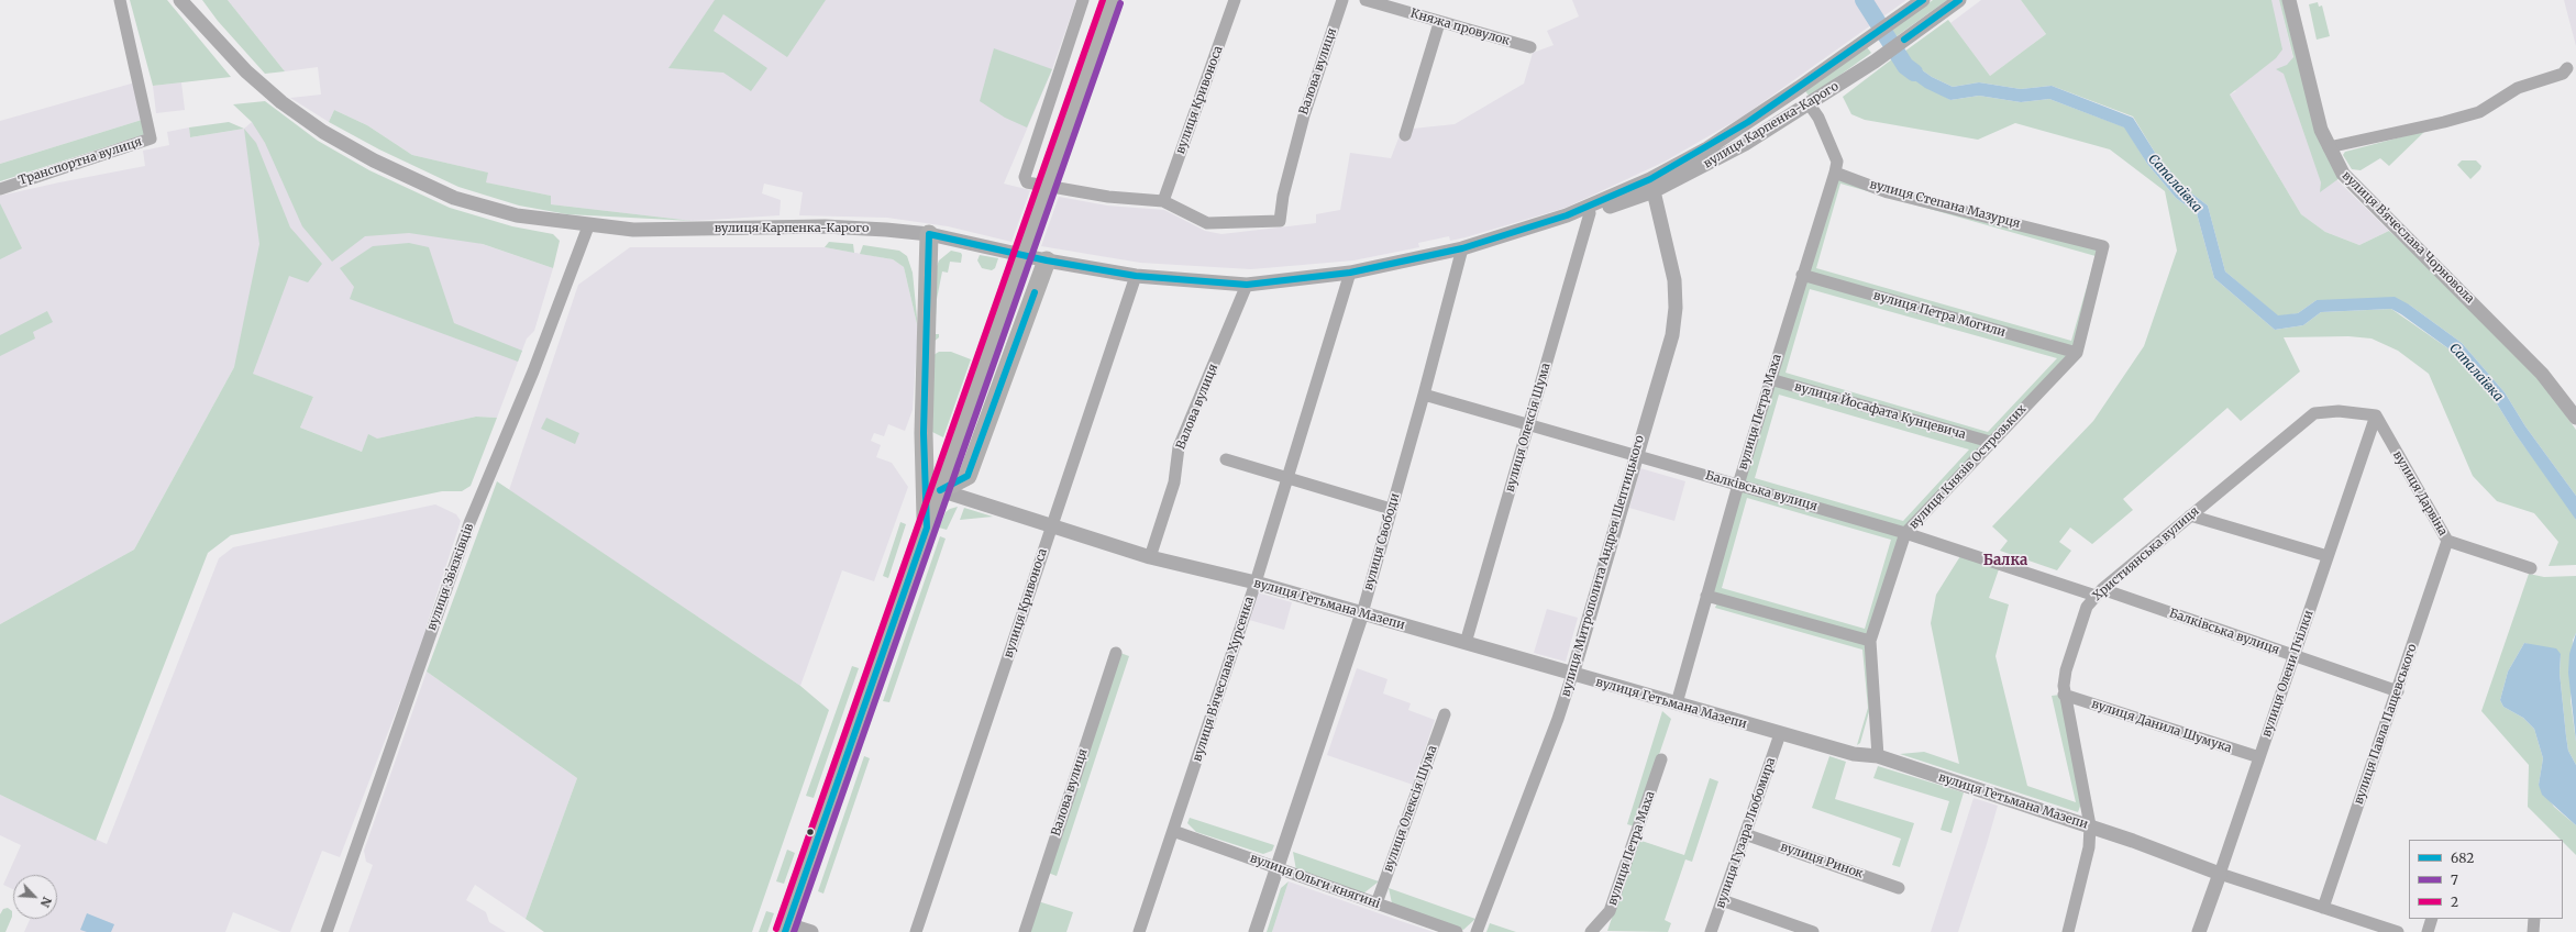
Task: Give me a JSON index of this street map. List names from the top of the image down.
{
  "streets": {
    "street": [
      "Княжа провулок",
      "Валова вулиця",
      "вулиця Кривоноса",
      "вулиця Карпенка-Карого",
      "Транспортна вулиця",
      "вулиця Степана Мазурця",
      "вулиця Вʼячеслава Чорновола",
      "вулиця Петра Могили",
      "вулиця Йосафата Кунцевича",
      "вулиця Петра Маха",
      "вулиця Олексія Шума",
      "вулиця Князів Острозьких",
      "Балківська вулиця",
      "вулиця Дарвіна",
      "вулиця Свободи",
      "Християнська вулиця",
      "вулиця Митрополита Андрея Шептицького",
      "вулиця Звʼязківців",
      "вулиця Гетьмана Мазепи",
      "вулиця Олени Пчілки",
      "вулиця Вʼячеслава Хурсенка",
      "вулиця Павла Пащевського",
      "вулиця Данила Шумука",
      "вулиця Гузара Любомира",
      "вулиця Ринок",
      "вулиця Ольги княгині"
    ]
  },
  "crossings": [
    ["Валова вулиця", "вулиця Кривоноса"],
    ["Валова вулиця", "вулиця Карпенка-Карого"],
    ["Валова вулиця", "вулиця Гетьмана Мазепи"],
    ["вулиця Кривоноса", "вулиця Карпенка-Карого"],
    ["вулиця Кривоноса", "вулиця Гетьмана Мазепи"],
    ["вулиця Карпенка-Карого", "вулиця Олексія Шума"],
    ["вулиця Карпенка-Карого", "вулиця Свободи"],
    ["вулиця Карпенка-Карого", "вулиця Митрополита Андрея Шептицького"],
    ["вулиця Карпенка-Карого", "вулиця Звʼязківців"],
    ["вулиця Карпенка-Карого", "вулиця Вʼячеслава Хурсенка"],
    ["вулиця Степана Мазурця", "вулиця Петра Могили"],
    ["вулиця Степана Мазурця", "вулиця Петра Маха"],
    ["вулиця Степана Мазурця", "вулиця Князів Острозьких"],
    ["вулиця Петра Могили", "вулиця Петра Маха"],
    ["вулиця Петра Могили", "вулиця Князів Острозьких"],
    ["вулиця Йосафата Кунцевича", "вулиця Петра Маха"],
    ["вулиця Йосафата Кунцевича", "вулиця Князів Острозьких"],
    ["вулиця Петра Маха", "Балківська вулиця"],
    ["вулиця Петра Маха", "вулиця Гетьмана Мазепи"],
    ["вулиця Олексія Шума", "Балківська вулиця"],
    ["вулиця Олексія Шума", "вулиця Гетьмана Мазепи"],
    ["вулиця Олексія Шума", "вулиця Ольги княгині"],
    ["вулиця Князів Острозьких", "Балківська вулиця"],
    ["вулиця Князів Острозьких", "вулиця Гетьмана Мазепи"],
    ["Балківська вулиця", "вулиця Свободи"],
    ["Балківська вулиця", "Християнська вулиця"],
    ["Балківська вулиця", "вулиця Митрополита Андрея Шептицького"],
    ["Балківська вулиця", "вулиця Олени Пчілки"],
    ["Балківська вулиця", "вулиця Павла Пащевського"],
    ["вулиця Дарвіна", "Християнська вулиця"],
    ["вулиця Дарвіна", "вулиця Олени Пчілки"],
    ["вулиця Дарвіна", "вулиця Павла Пащевського"],
    ["вулиця Свободи", "вулиця Гетьмана Мазепи"],
    ["вулиця Свободи", "вулиця Ольги княгині"],
    ["Християнська вулиця", "вулиця Гетьмана Мазепи"],
    ["Християнська вулиця", "вулиця Олени Пчілки"],
    ["Християнська вулиця", "вулиця Данила Шумука"],
    ["вулиця Митрополита Андрея Шептицького", "вулиця Гетьмана Мазепи"],
    ["вулиця Гетьмана Мазепи", "вулиця Олени Пчілки"],
    ["вулиця Гетьмана Мазепи", "вулиця Вʼячеслава Хурсенка"],
    ["вулиця Гетьмана Мазепи", "вулиця Павла Пащевського"],
    ["вулиця Гетьмана Мазепи", "вулиця Гузара Любомира"],
    ["вулиця Олени Пчілки", "вулиця Данила Шумука"],
    ["вулиця Вʼячеслава Хурсенка", "вулиця Ольги княгині"],
    ["вулиця Гузара Любомира", "вулиця Ринок"]
  ],
  "districts": ["Балка"],
  "water": ["Сапалаївка"],
  "lines": ["transit line 682", "transit line 2", "transit line 7"],
  "legend": ["682", "7", "2"],
  "north": "bottom right"
}
